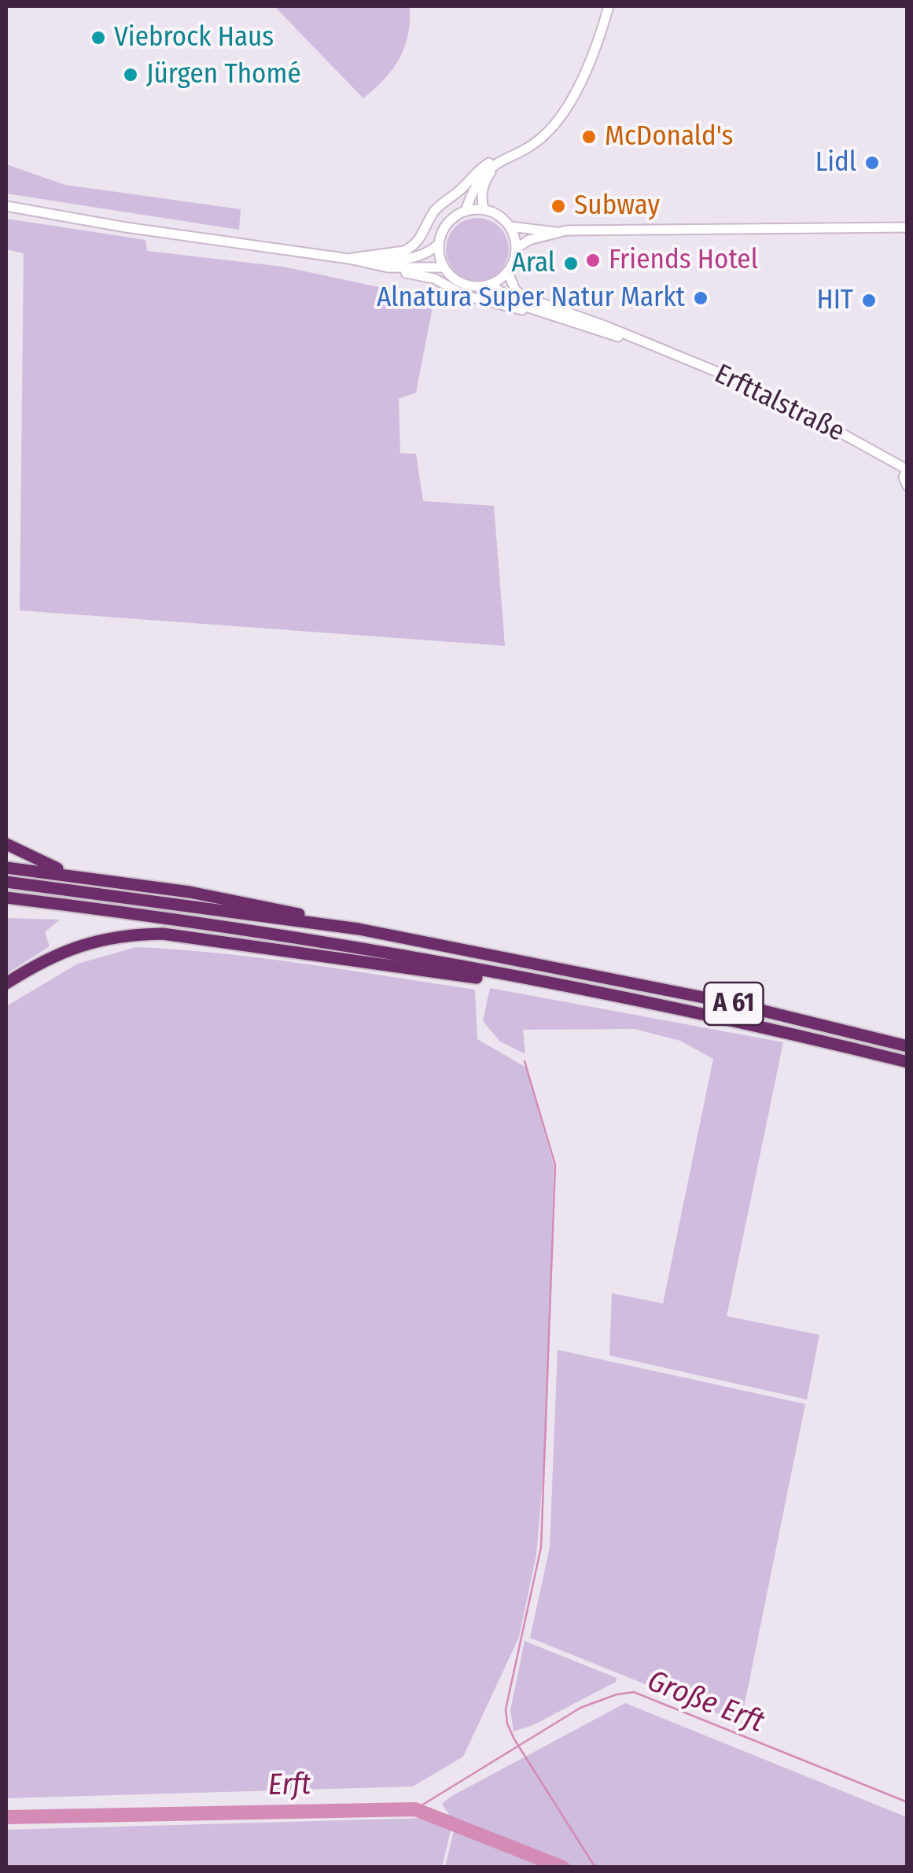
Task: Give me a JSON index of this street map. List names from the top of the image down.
{
  "streets": {
    "highway": ["A 61"],
    "main road": ["Erfttalstraße"]
  },
  "water": ["Große Erft", "Erft"],
  "places": [
    "Viebrock Haus",
    "Jürgen Thomé",
    "McDonald's",
    "Lidl",
    "Subway",
    "Friends Hotel",
    "Aral",
    "Alnatura Super Natur Markt",
    "HIT"
  ]
}
